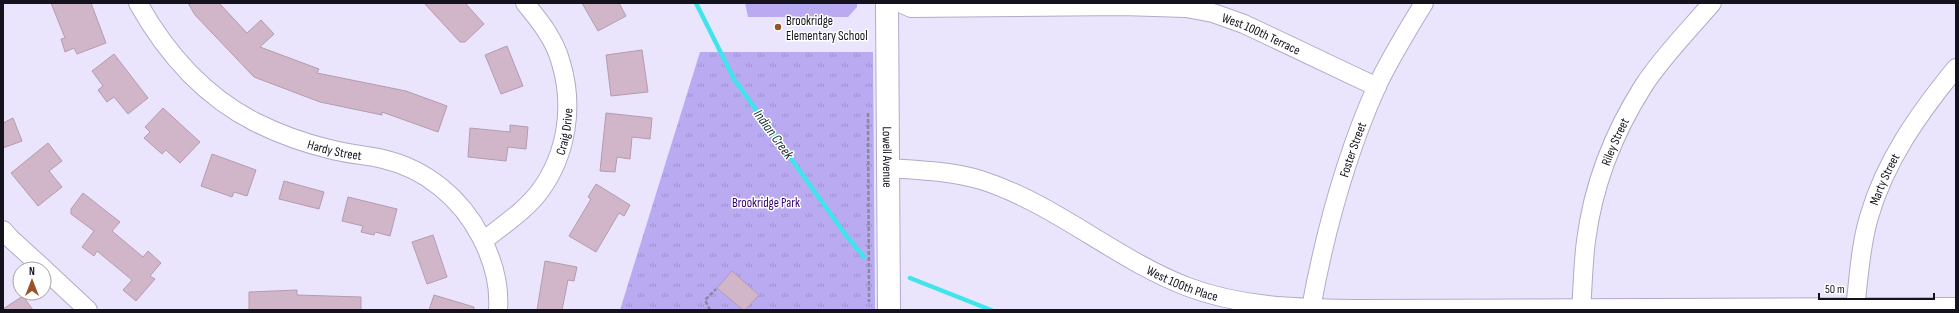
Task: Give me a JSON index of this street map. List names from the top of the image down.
{
  "streets": {
    "street": [
      "West 100th Terrace",
      "Craig Drive",
      "Riley Street",
      "Hardy Street",
      "Foster Street",
      "Lowell Avenue",
      "Marty Street",
      "West 100th Place"
    ]
  },
  "crossings": [
    ["West 100th Terrace", "Foster Street"],
    ["Craig Drive", "Hardy Street"],
    ["Riley Street", "West 100th Place"],
    ["Foster Street", "West 100th Place"],
    ["Lowell Avenue", "West 100th Place"],
    ["Marty Street", "West 100th Place"]
  ],
  "water": ["Indian Creek"],
  "parks": ["Brookridge Park"],
  "places": ["Brookridge Elementary School"],
  "scale_bar": "50 m",
  "north": "top"
}
